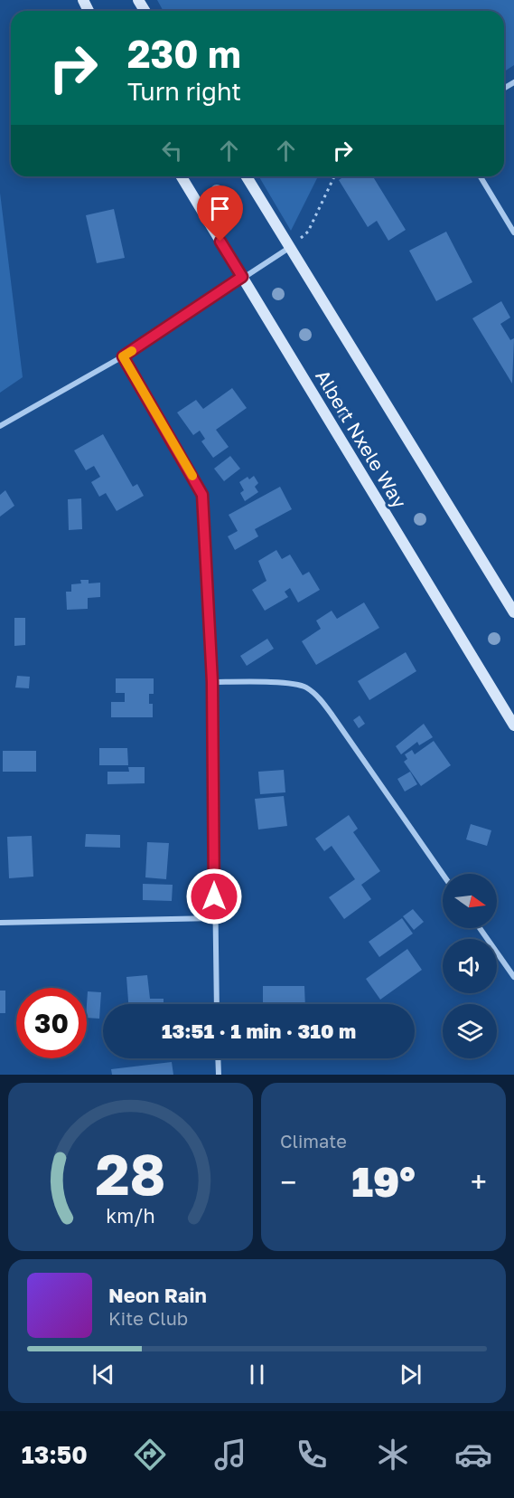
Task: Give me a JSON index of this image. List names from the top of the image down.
{
  "streets": {
    "main road": ["Albert Nxele Way"]
  },
  "north": "right",
  "page": {
    "turn": ["230 m", "Turn right"],
    "limit": "30",
    "trip": "13:51 · 1 min · 310 m",
    "tile": "Climate",
    "heat": ["−", "19°", "+"],
    "song": ["Neon Rain", "Kite Club"],
    "tabs": "13:50",
    "gauge": ["28", "km/h"]
  }
}
